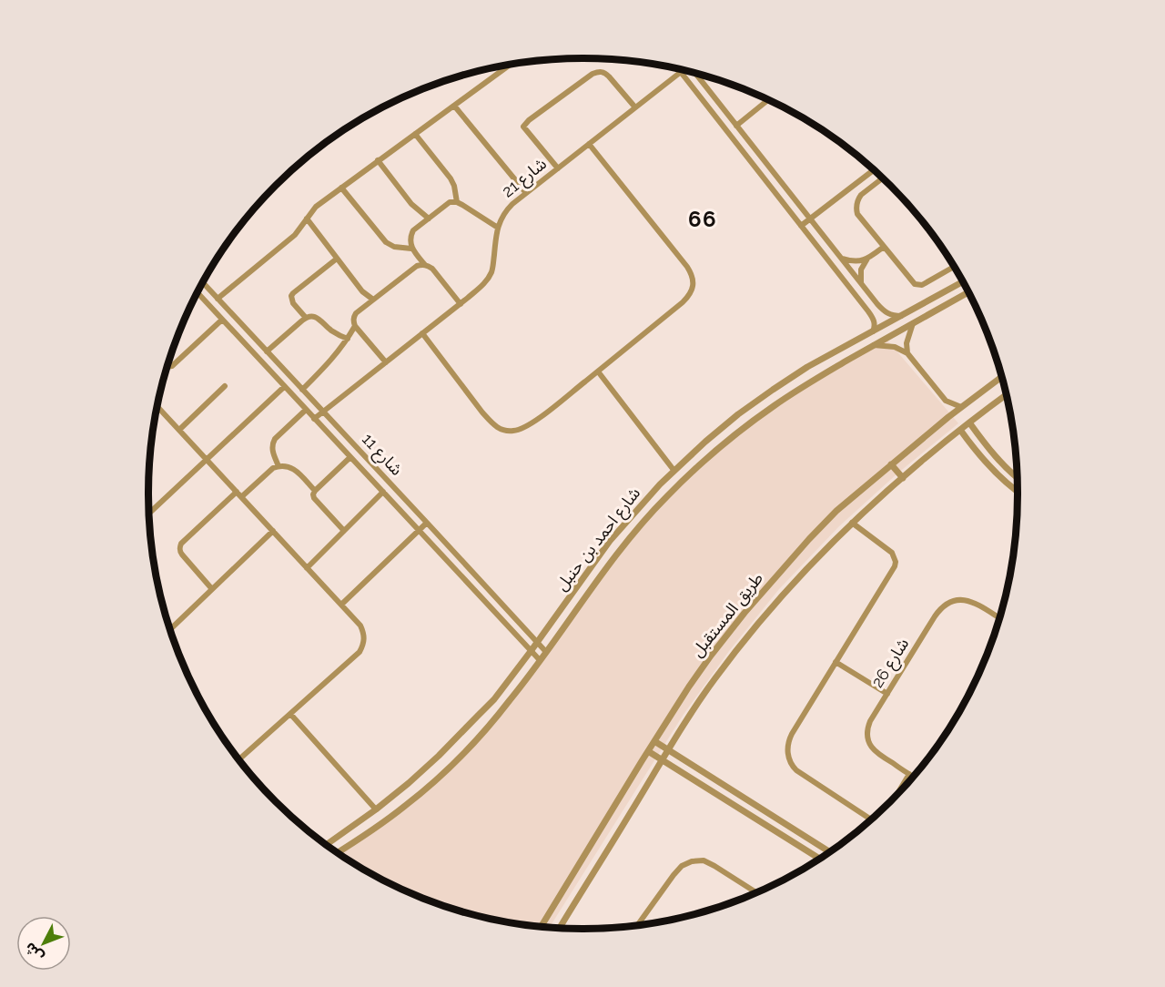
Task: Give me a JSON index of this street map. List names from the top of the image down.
{
  "streets": {
    "street": [
      "شارع 21",
      "شارع 11",
      "شارع احمد بن حنبل",
      "طريق المستقبل",
      "شارع 26"
    ]
  },
  "crossings": [
    ["شارع 21", "شارع 11"],
    ["شارع 11", "شارع احمد بن حنبل"]
  ],
  "districts": ["66"],
  "north": "bottom left"
}
